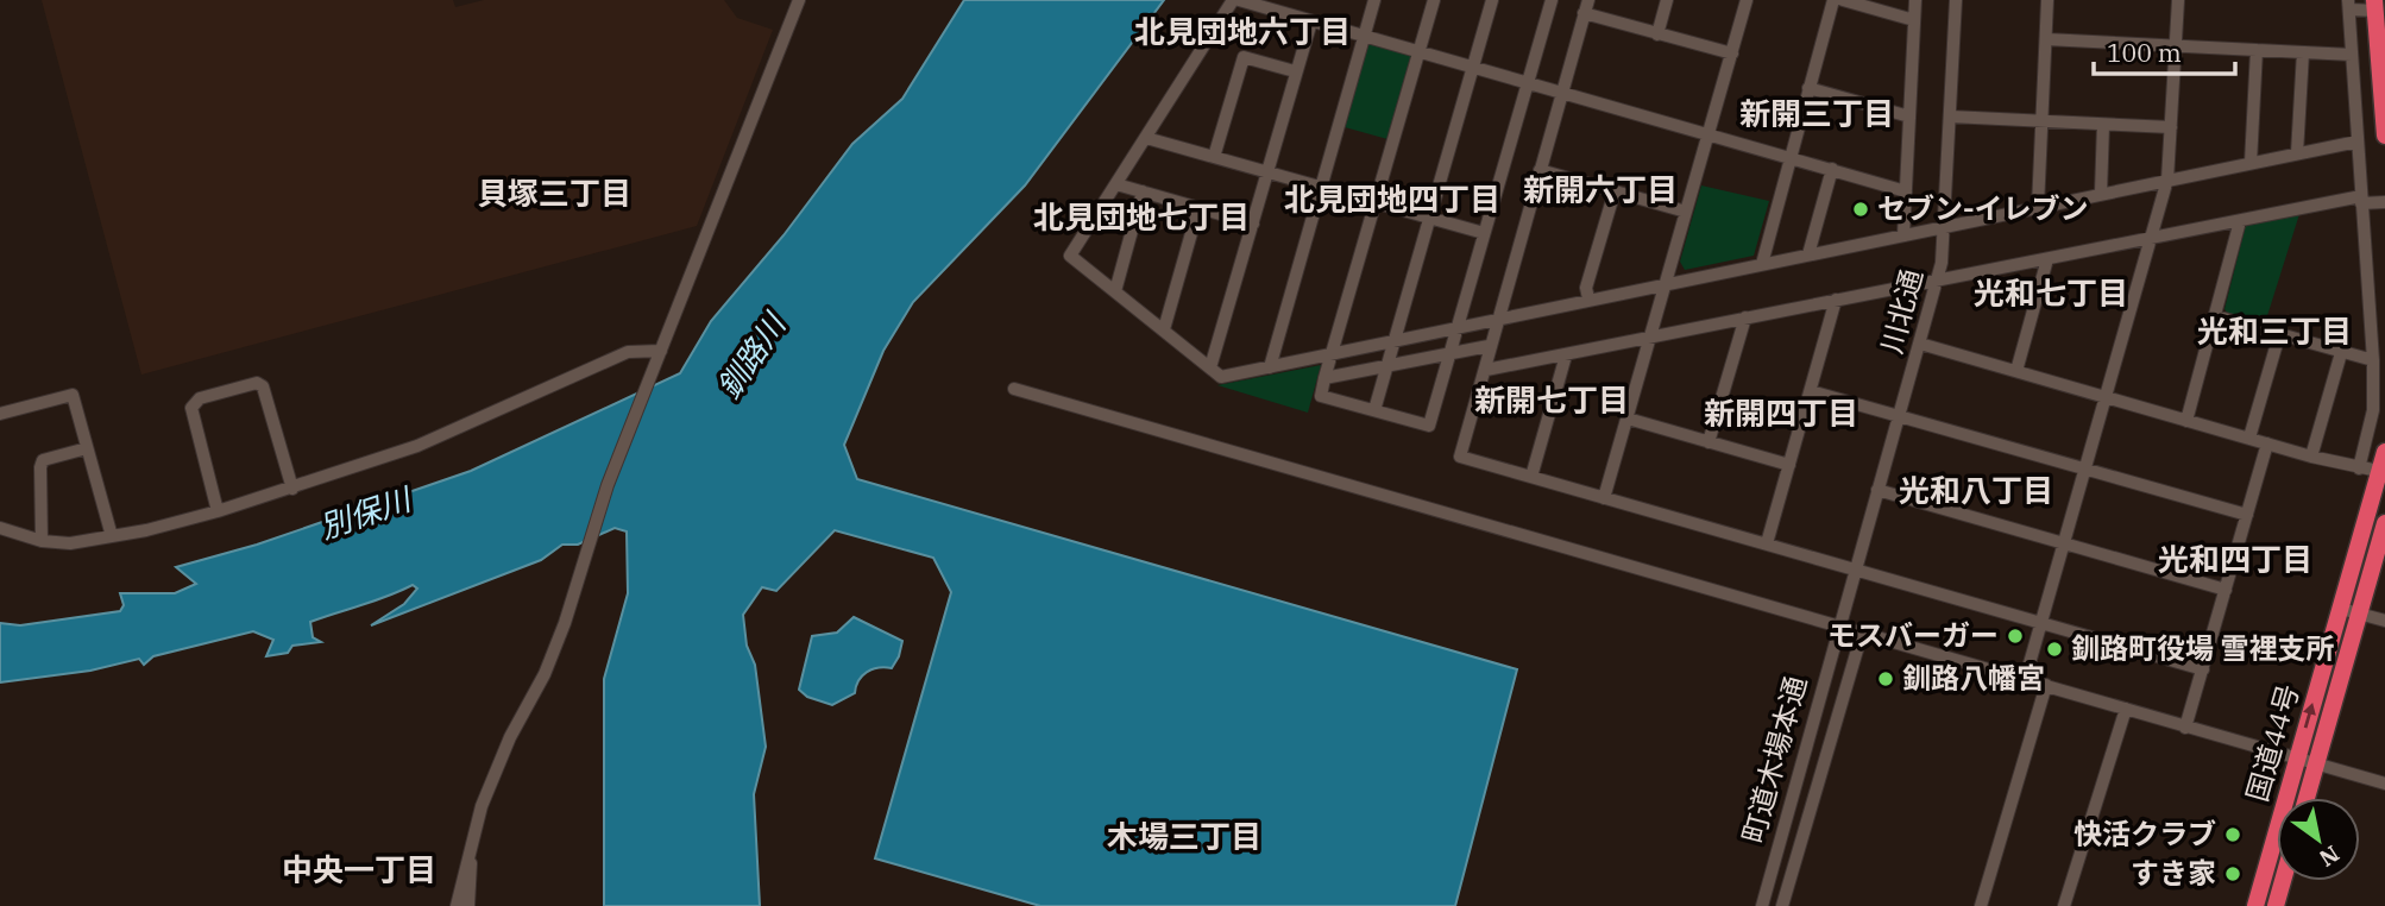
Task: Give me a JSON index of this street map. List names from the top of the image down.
{
  "streets": {
    "highway": ["国道44号"],
    "street": ["川北通", "町道木場本通"]
  },
  "crossings": [
    ["川北通", "町道木場本通"]
  ],
  "districts": [
    "北見団地六丁目",
    "新開三丁目",
    "新開六丁目",
    "貝塚三丁目",
    "北見団地四丁目",
    "北見団地七丁目",
    "光和七丁目",
    "光和三丁目",
    "新開七丁目",
    "新開四丁目",
    "光和八丁目",
    "光和四丁目",
    "木場三丁目",
    "中央一丁目"
  ],
  "water": ["釧路川", "別保川"],
  "places": [
    "セブン-イレブン",
    "モスバーガー",
    "釧路町役場 雪裡支所",
    "釧路八幡宮",
    "快活クラブ",
    "すき家"
  ],
  "scale_bar": "100 m",
  "north": "bottom right"
}
